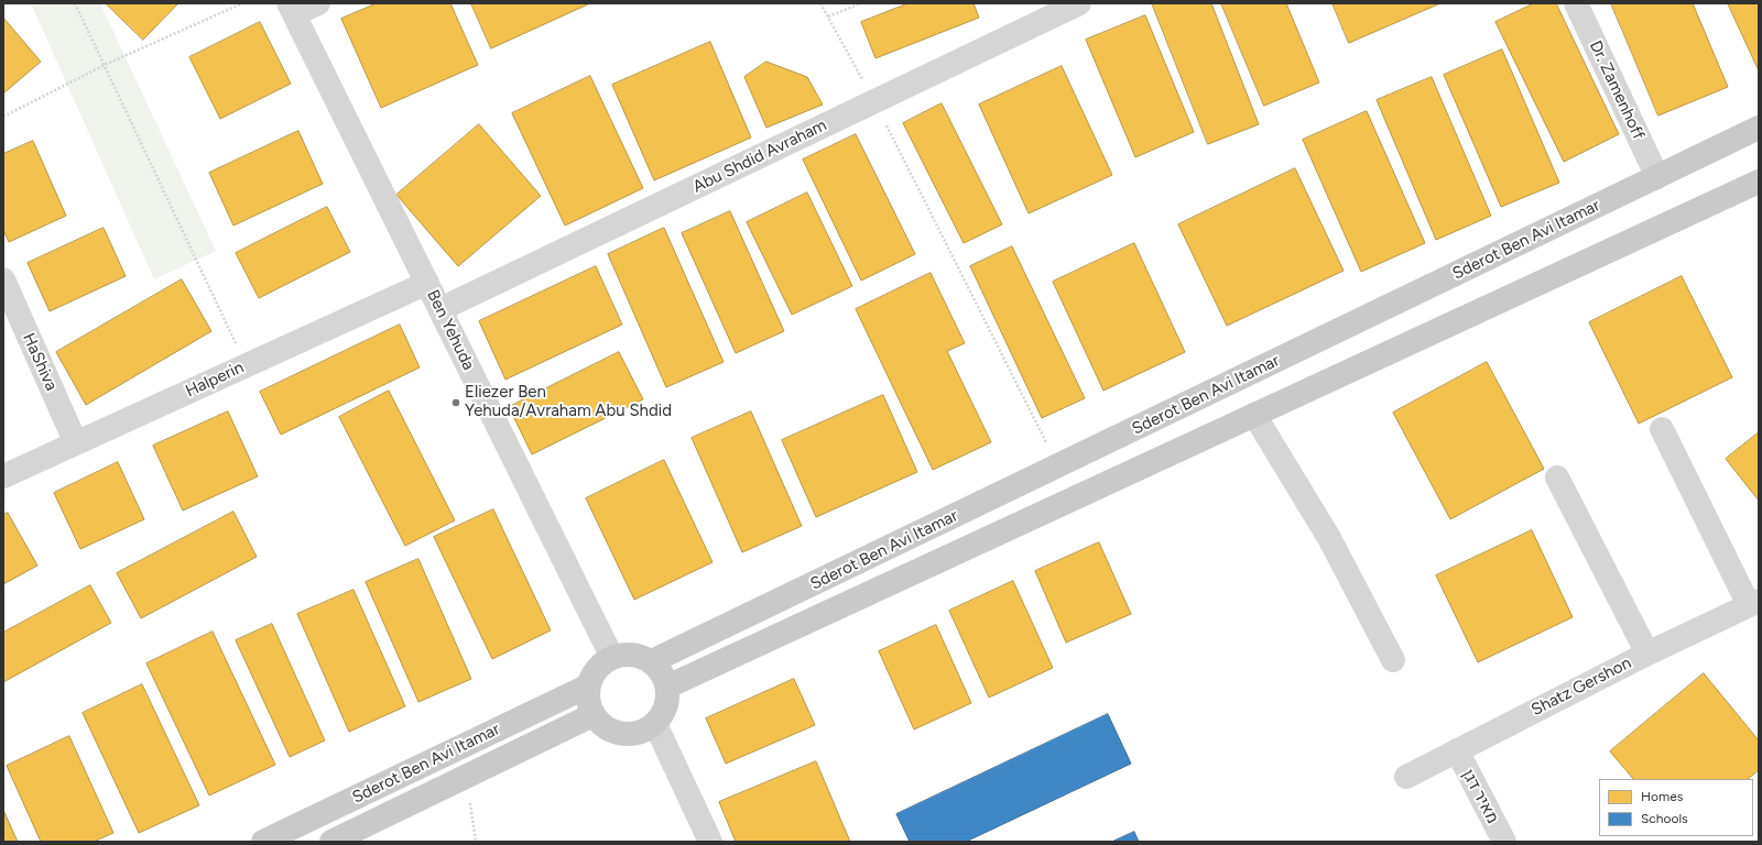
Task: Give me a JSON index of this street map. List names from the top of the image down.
{
  "streets": {
    "main road": ["Sderot Ben Avi Itamar"],
    "street": [
      "Dr. Zamenhoff",
      "Abu Shdid Avraham",
      "Ben Yehuda",
      "HaShiva",
      "Halperin",
      "Shatz Gershon",
      "מאיר דגן"
    ]
  },
  "crossings": [
    ["Dr. Zamenhoff", "Sderot Ben Avi Itamar"],
    ["Abu Shdid Avraham", "Ben Yehuda"],
    ["Sderot Ben Avi Itamar", "Ben Yehuda"],
    ["Ben Yehuda", "Halperin"],
    ["HaShiva", "Halperin"],
    ["Shatz Gershon", "מאיר דגן"]
  ],
  "places": ["Eliezer Ben Yehuda/Avraham Abu Shdid"],
  "legend": ["Homes", "Schools"]
}
